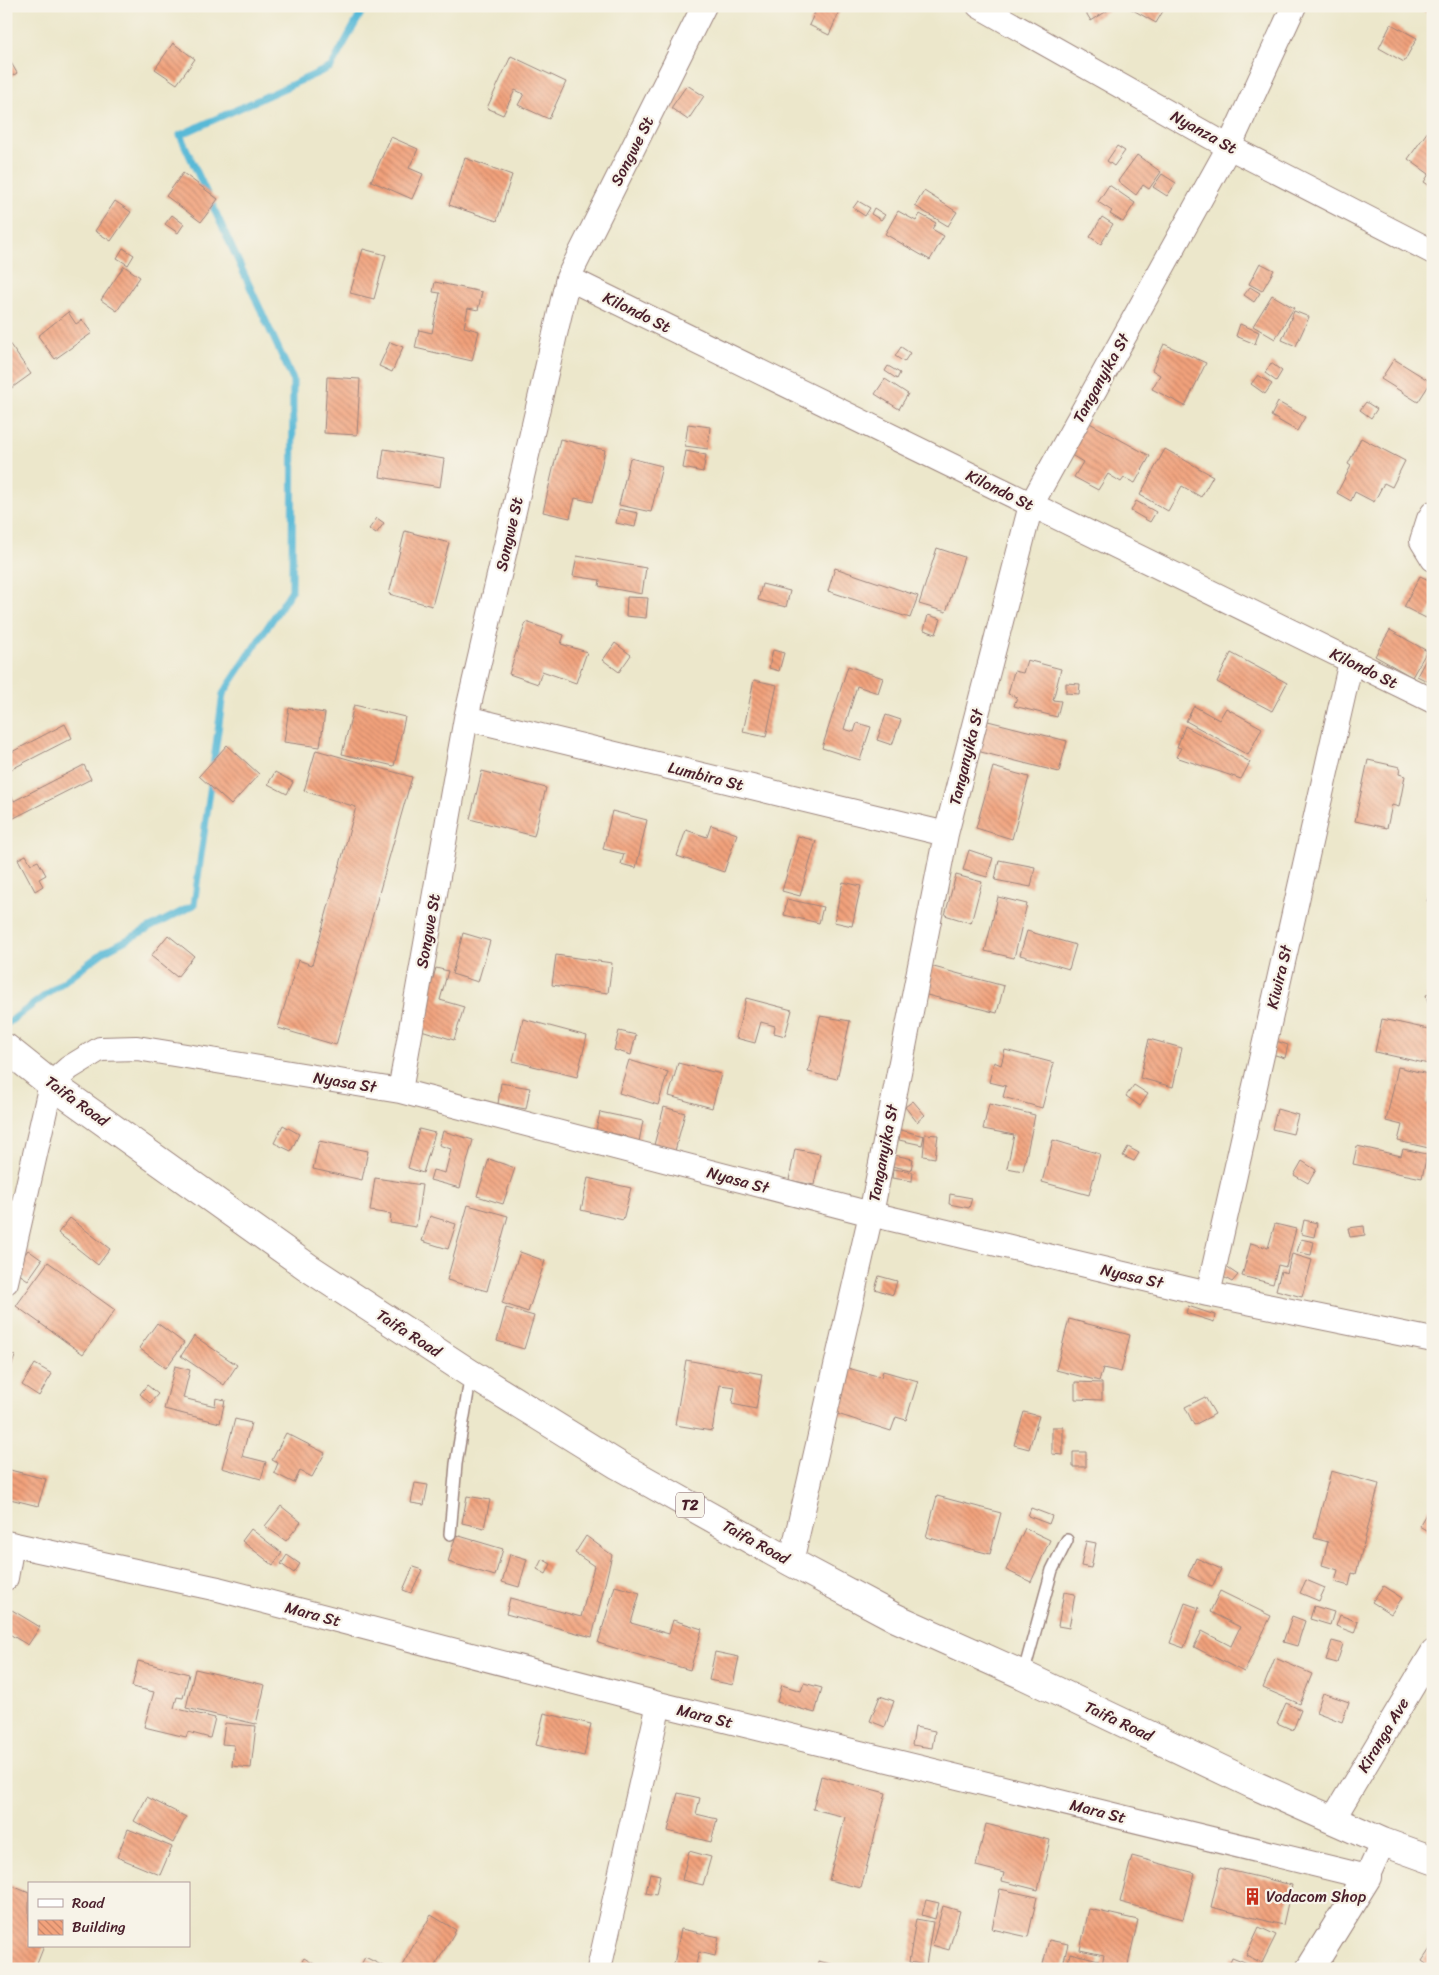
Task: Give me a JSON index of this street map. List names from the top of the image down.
{
  "streets": {
    "main road": ["Taifa Road", "T2"],
    "street": [
      "Nyanza St",
      "Songwe St",
      "Kilondo St",
      "Tanganyika St",
      "Lumbira St",
      "Kiwira St",
      "Nyasa St",
      "Mara St",
      "Kiranga Ave"
    ]
  },
  "crossings": [
    ["Nyanza St", "Tanganyika St"],
    ["Songwe St", "Kilondo St"],
    ["Songwe St", "Lumbira St"],
    ["Songwe St", "Nyasa St"],
    ["Kilondo St", "Tanganyika St"],
    ["Kilondo St", "Kiwira St"],
    ["Tanganyika St", "Lumbira St"],
    ["Tanganyika St", "Nyasa St"],
    ["Tanganyika St", "Taifa Road"],
    ["Kiwira St", "Nyasa St"],
    ["Nyasa St", "Taifa Road"],
    ["Taifa Road", "Kiranga Ave"]
  ],
  "places": {
    "building": ["Vodacom Shop"]
  },
  "legend": ["Road", "Building"]
}
